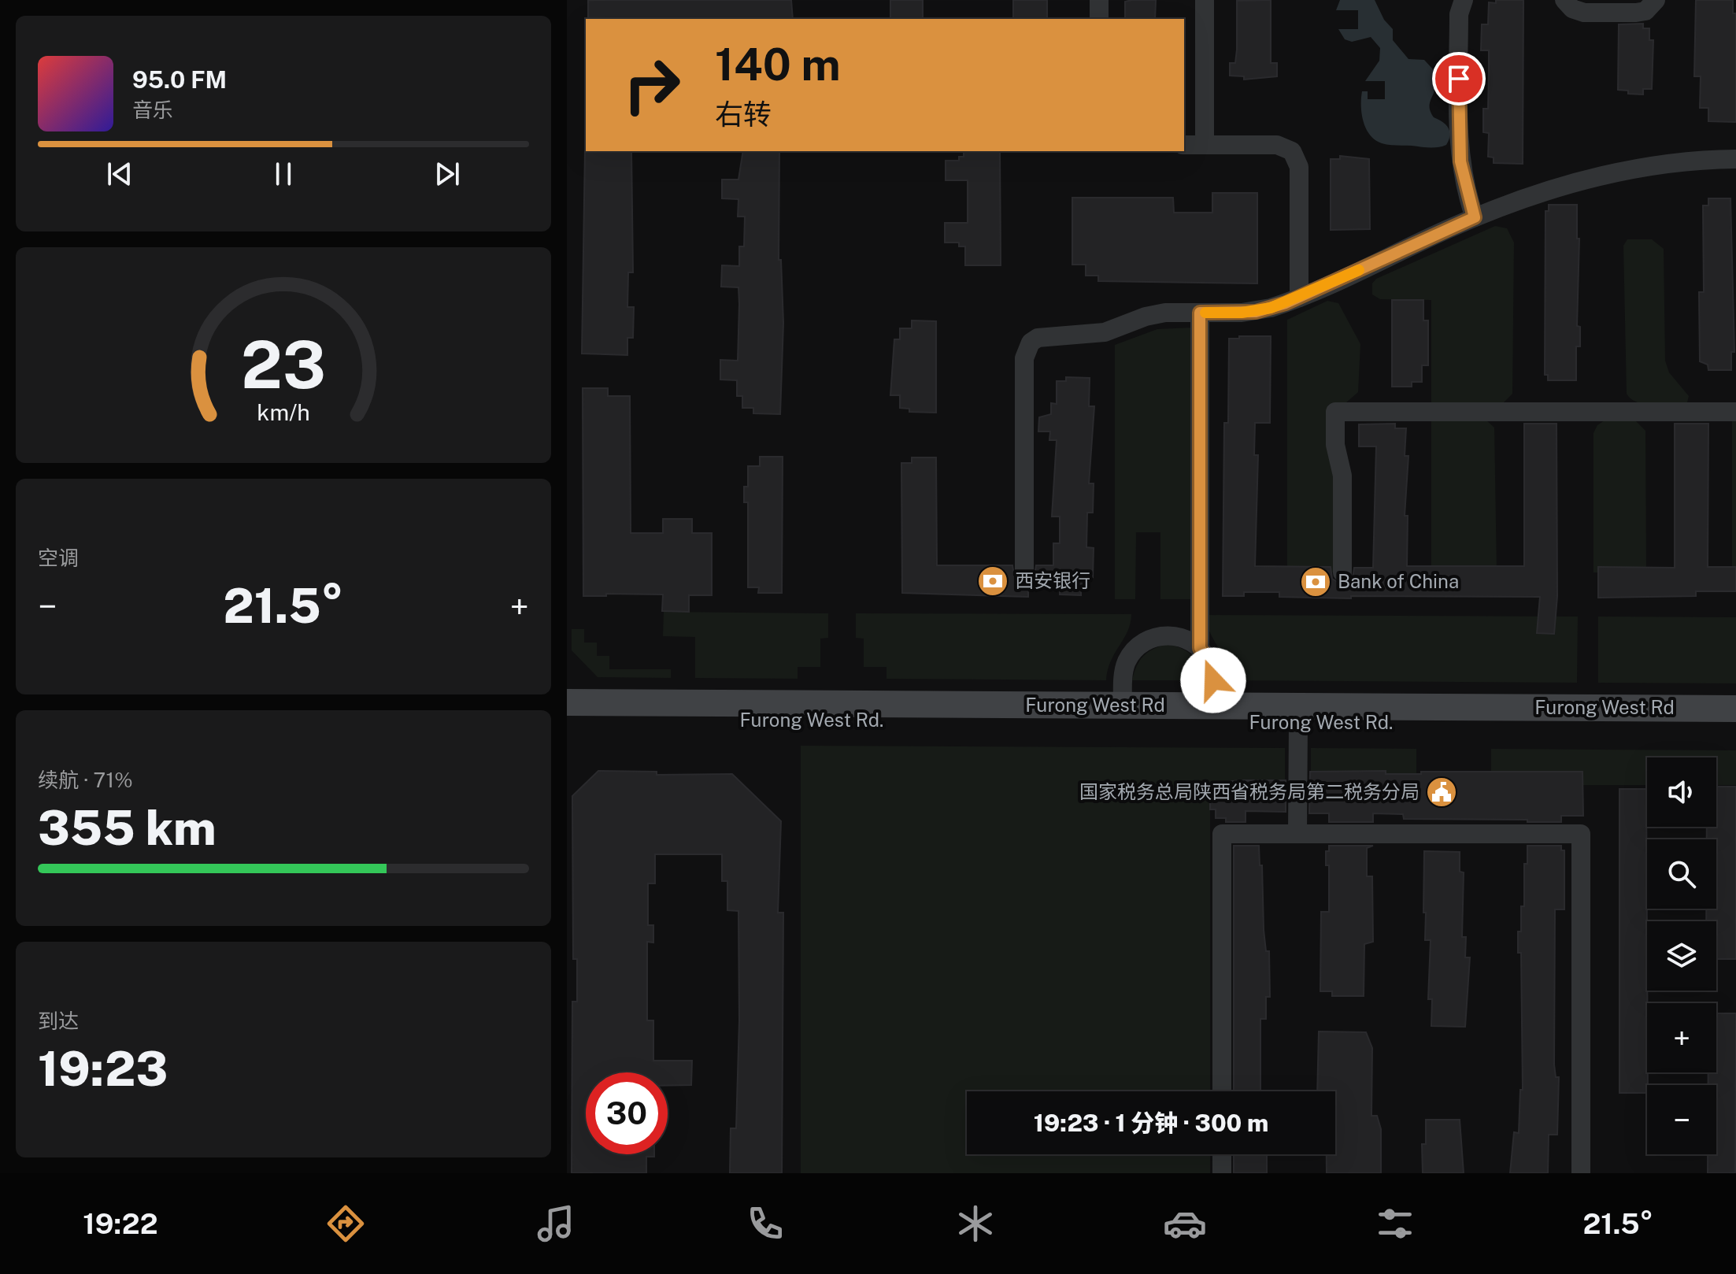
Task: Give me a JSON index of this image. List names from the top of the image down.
{
  "streets": {
    "main road": ["Furong West Rd", "Furong West Rd."]
  },
  "places": {
    "bank": ["西安银行", "Bank of China"],
    "public building": ["国家税务总局陕西省税务局第二税务分局"]
  },
  "page": {
    "turn": ["140 m", "右转"],
    "song": ["95.0 FM", "音乐"],
    "tile": [
      "空调",
      ["续航 · 71%", "355 km"],
      ["到达", "19:23"]
    ],
    "heat": ["−", "21.5°", "+"],
    "map_buttons": ["+", "−"],
    "limit": "30",
    "trip": "19:23 · 1 分钟 · 300 m",
    "tabs": ["19:22", "21.5°"],
    "gauge": ["23", "km/h"]
  }
}
